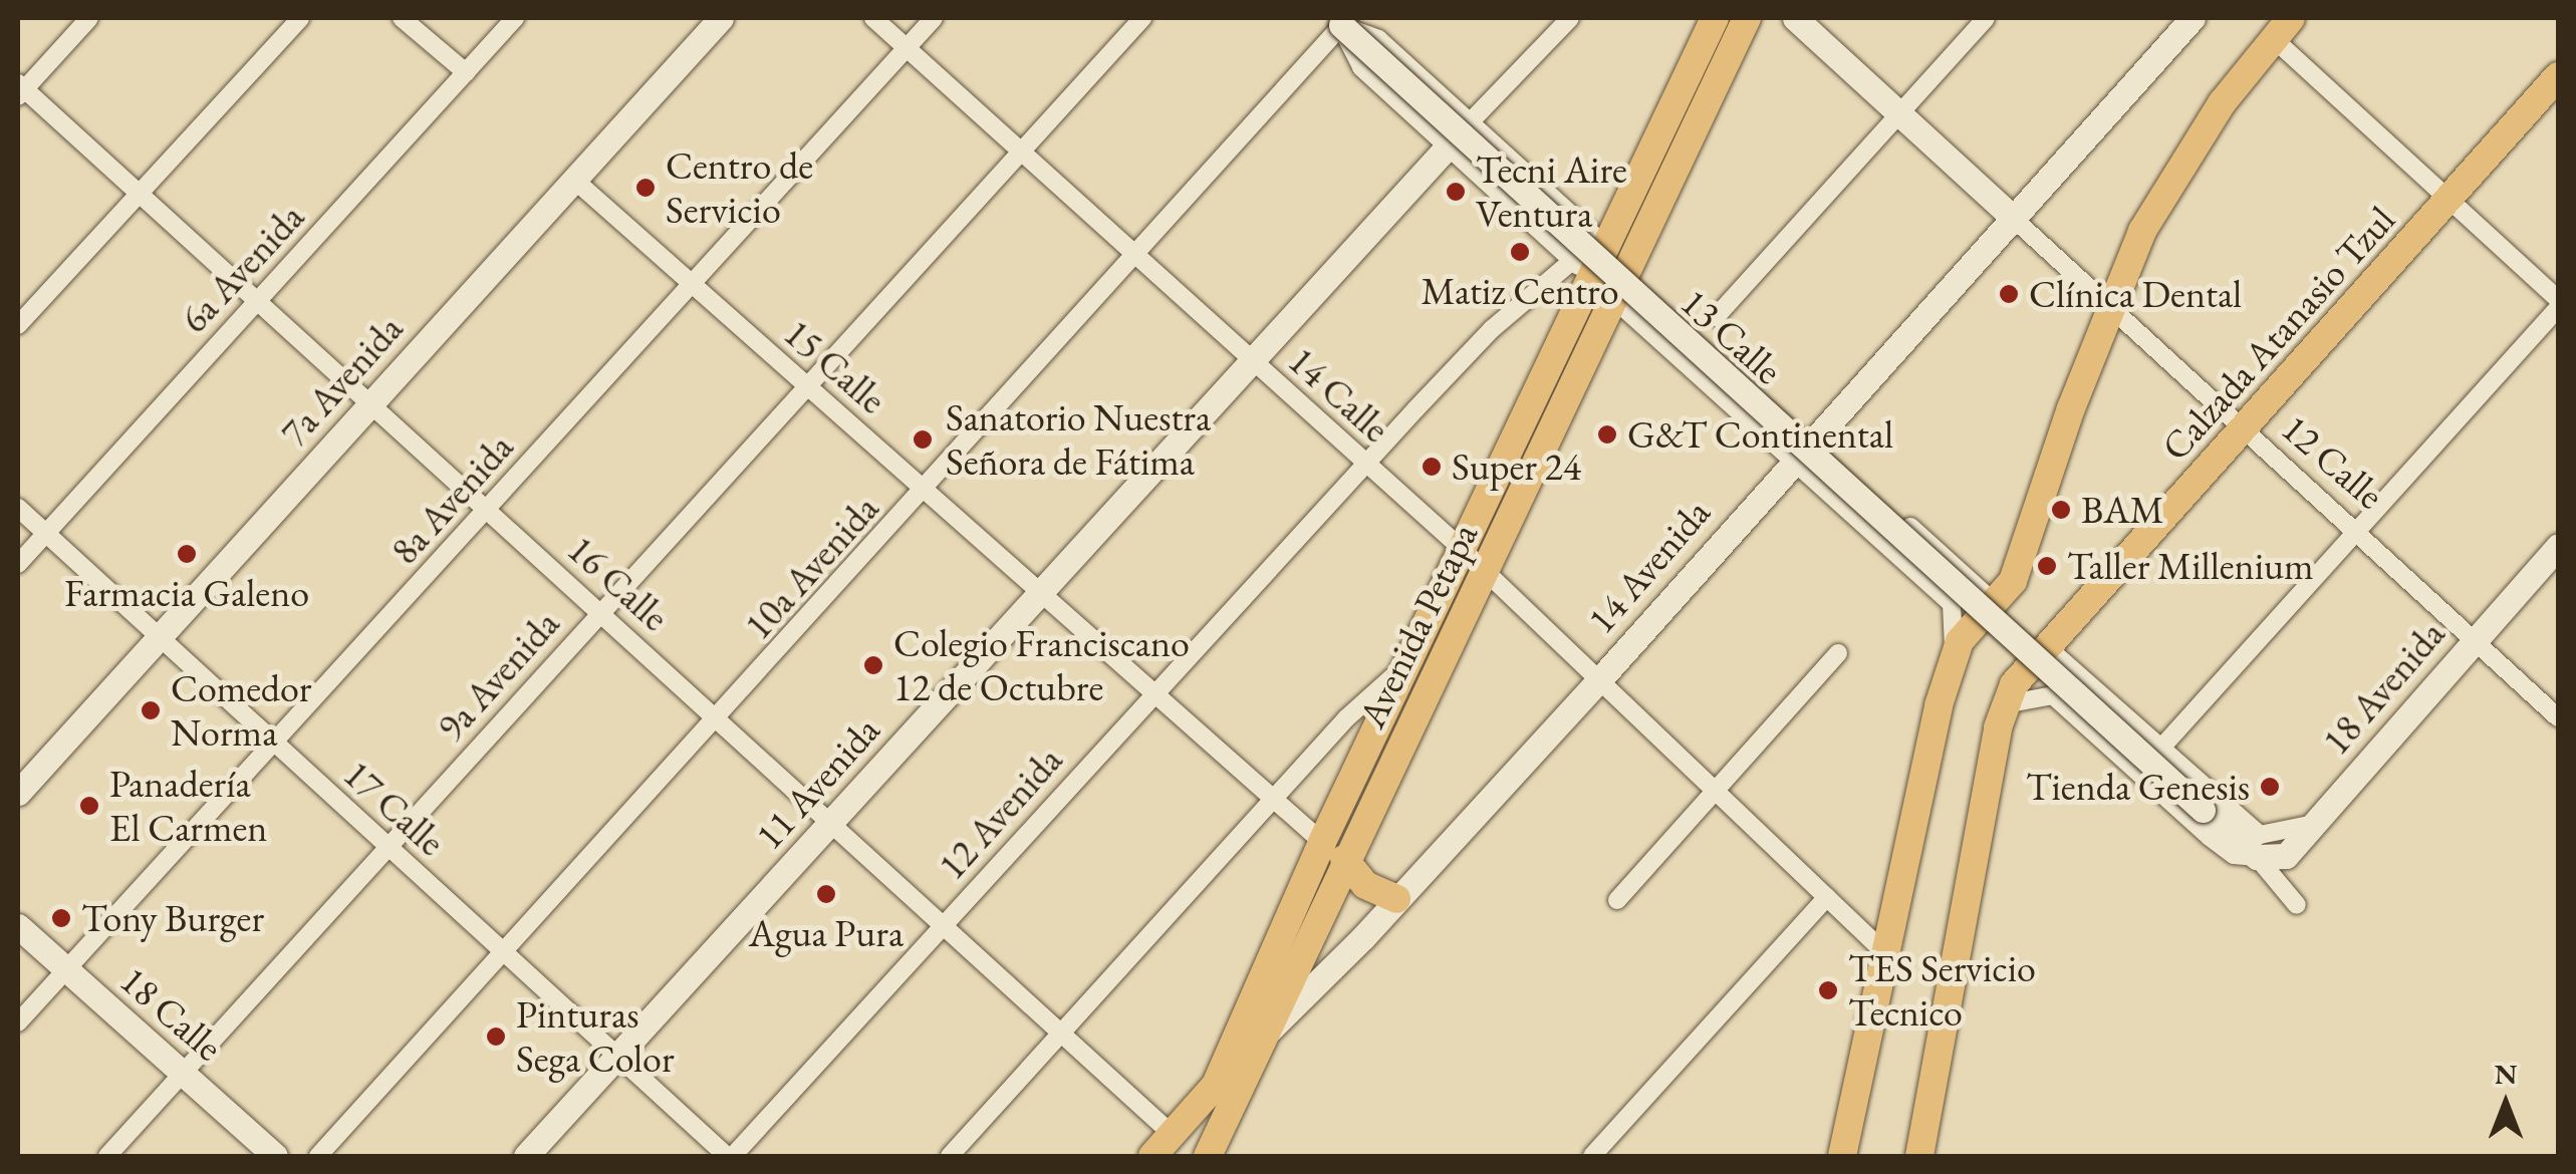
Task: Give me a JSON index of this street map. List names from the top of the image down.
{
  "streets": {
    "main road": [
      "Calzada Atanasio Tzul",
      "13 Calle",
      "7a Avenida",
      "12 Calle",
      "14 Avenida",
      "Avenida Petapa",
      "18 Avenida",
      "11 Avenida",
      "18 Calle"
    ],
    "street": [
      "6a Avenida",
      "15 Calle",
      "14 Calle",
      "8a Avenida",
      "10a Avenida",
      "16 Calle",
      "9a Avenida",
      "17 Calle",
      "12 Avenida"
    ]
  },
  "crossings": [
    ["6a Avenida", "16 Calle"],
    ["6a Avenida", "17 Calle"],
    ["Calzada Atanasio Tzul", "13 Calle"],
    ["Calzada Atanasio Tzul", "12 Calle"],
    ["13 Calle", "14 Avenida"],
    ["13 Calle", "10a Avenida"],
    ["13 Calle", "Avenida Petapa"],
    ["13 Calle", "18 Avenida"],
    ["15 Calle", "7a Avenida"],
    ["15 Calle", "8a Avenida"],
    ["15 Calle", "10a Avenida"],
    ["15 Calle", "Avenida Petapa"],
    ["15 Calle", "9a Avenida"],
    ["15 Calle", "11 Avenida"],
    ["15 Calle", "12 Avenida"],
    ["7a Avenida", "16 Calle"],
    ["7a Avenida", "17 Calle"],
    ["14 Calle", "8a Avenida"],
    ["14 Calle", "14 Avenida"],
    ["14 Calle", "10a Avenida"],
    ["14 Calle", "Avenida Petapa"],
    ["14 Calle", "9a Avenida"],
    ["14 Calle", "11 Avenida"],
    ["14 Calle", "12 Avenida"],
    ["12 Calle", "14 Avenida"],
    ["12 Calle", "18 Avenida"],
    ["8a Avenida", "16 Calle"],
    ["8a Avenida", "17 Calle"],
    ["8a Avenida", "18 Calle"],
    ["14 Avenida", "16 Calle"],
    ["14 Avenida", "Avenida Petapa"],
    ["10a Avenida", "16 Calle"],
    ["10a Avenida", "17 Calle"],
    ["16 Calle", "9a Avenida"],
    ["16 Calle", "11 Avenida"],
    ["16 Calle", "12 Avenida"],
    ["Avenida Petapa", "12 Avenida"],
    ["9a Avenida", "17 Calle"],
    ["9a Avenida", "18 Calle"],
    ["11 Avenida", "17 Calle"],
    ["17 Calle", "12 Avenida"]
  ],
  "places": [
    "Centro de Servicio",
    "Tecni Aire Ventura",
    "Matiz Centro",
    "Clínica Dental",
    "G&T Continental",
    "Sanatorio Nuestra Señora de Fátima",
    "Super 24",
    "BAM",
    "Farmacia Galeno",
    "Taller Millenium",
    "Colegio Franciscano 12 de Octubre",
    "Comedor Norma",
    "Tienda Genesis",
    "Panadería El Carmen",
    "Agua Pura",
    "Tony Burger",
    "TES Servicio Tecnico",
    "Pinturas Sega Color"
  ],
  "north": "top"
}
